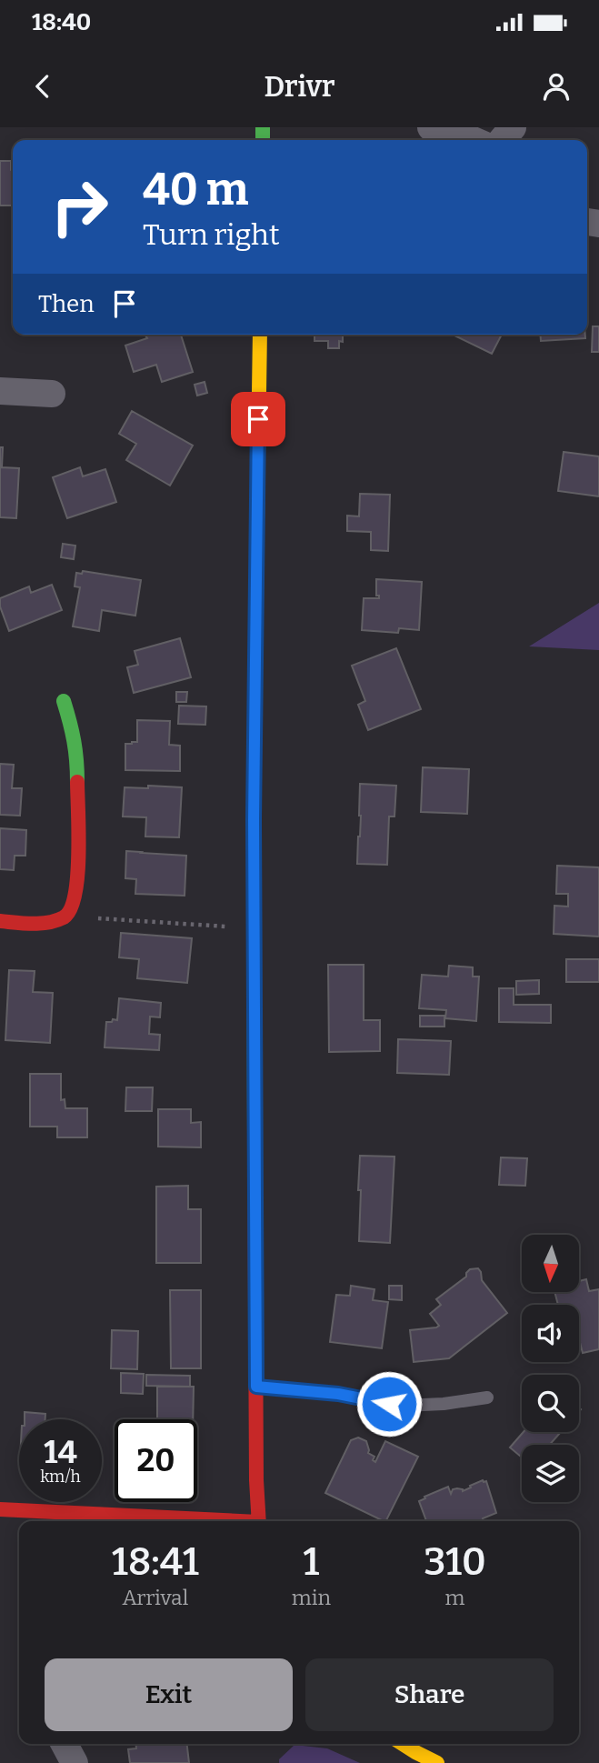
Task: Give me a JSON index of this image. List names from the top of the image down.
{
  "north": "bottom",
  "page": {
    "status": "18:40",
    "header": "Drivr",
    "turn": ["40 m", "Turn right"],
    "then": "Then",
    "speed": "14 km/h",
    "limit": "20",
    "eta": [
      "18:41",
      "Arrival",
      "1",
      "min",
      "310",
      "m"
    ],
    "buttons": ["Exit", "Share"]
  }
}
